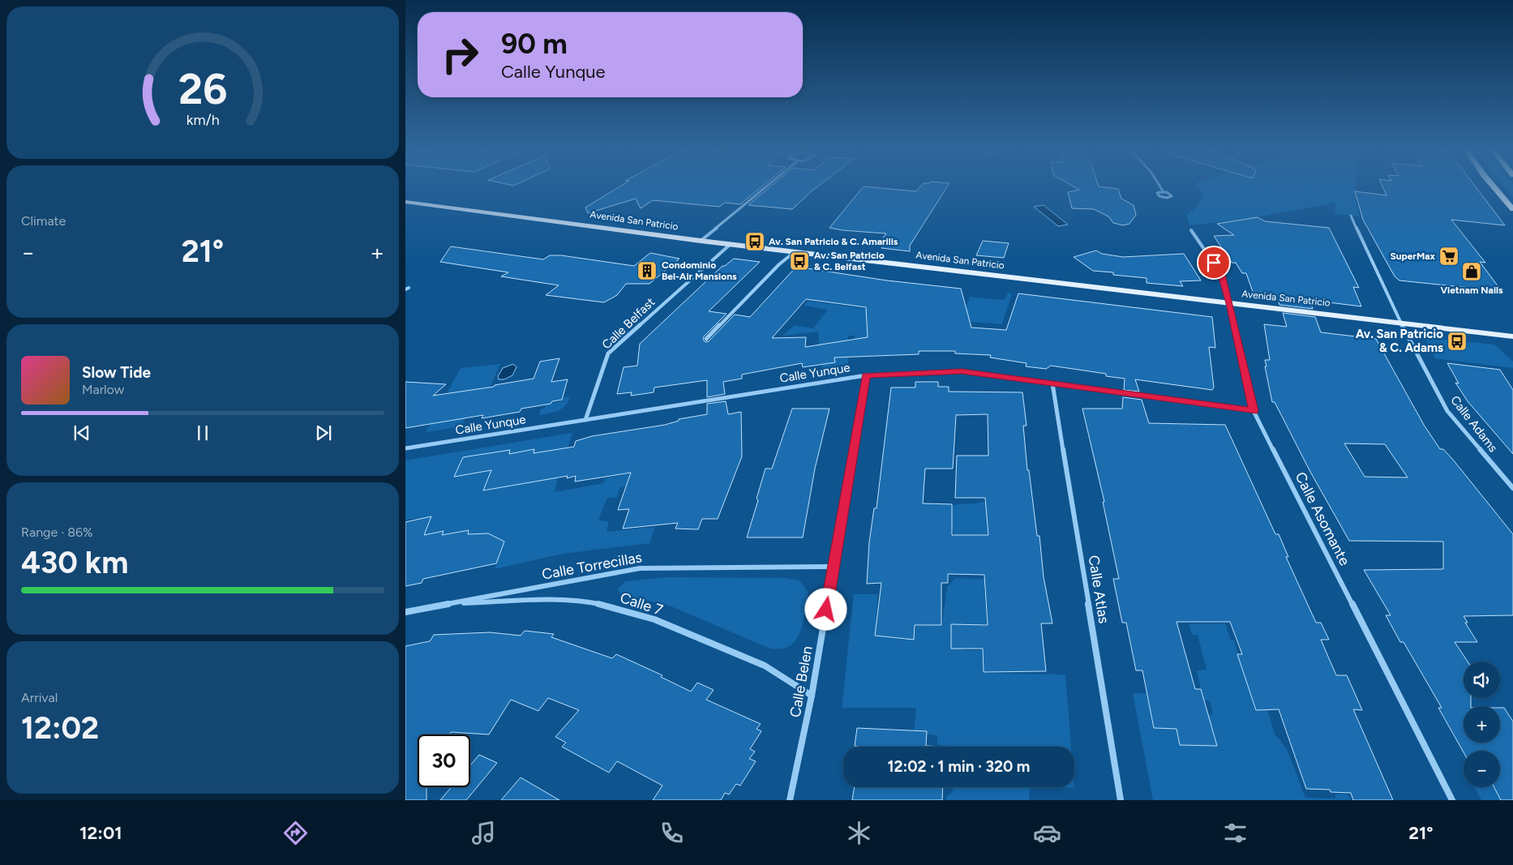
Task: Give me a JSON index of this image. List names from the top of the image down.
{
  "streets": {
    "main road": ["Avenida San Patricio"],
    "street": [
      "Calle Belfast",
      "Calle Yunque",
      "Calle Adams",
      "Calle Asomante",
      "Calle Torrecillas",
      "Calle Atlas",
      "Calle 7",
      "Calle Belen"
    ]
  },
  "crossings": [
    ["Avenida San Patricio", "Calle Belfast"],
    ["Avenida San Patricio", "Calle Adams"],
    ["Avenida San Patricio", "Calle Asomante"],
    ["Calle Belfast", "Calle Yunque"],
    ["Calle Yunque", "Calle Asomante"],
    ["Calle Yunque", "Calle Atlas"],
    ["Calle Yunque", "Calle Belen"],
    ["Calle Torrecillas", "Calle 7"],
    ["Calle Torrecillas", "Calle Belen"],
    ["Calle 7", "Calle Belen"]
  ],
  "places": {
    "bus stop": ["Av. San Patricio & C. Amarilis", "Av. San Patricio & C. Belfast", "Av. San Patricio & C. Adams"],
    "supermarket": ["SuperMax"],
    "building": ["Condominio Bel-Air Mansions"],
    "shop": ["Vietnam Nails"]
  },
  "page": {
    "turn": ["90 m", "Calle Yunque"],
    "tile": [
      "Climate",
      ["Range · 86%", "430 km"],
      ["Arrival", "12:02"]
    ],
    "heat": ["−", "21°", "+"],
    "song": ["Slow Tide", "Marlow"],
    "map_buttons": ["+", "−"],
    "limit": "30",
    "trip": "12:02 · 1 min · 320 m",
    "tabs": ["12:01", "21°"],
    "gauge": ["26", "km/h"]
  }
}
